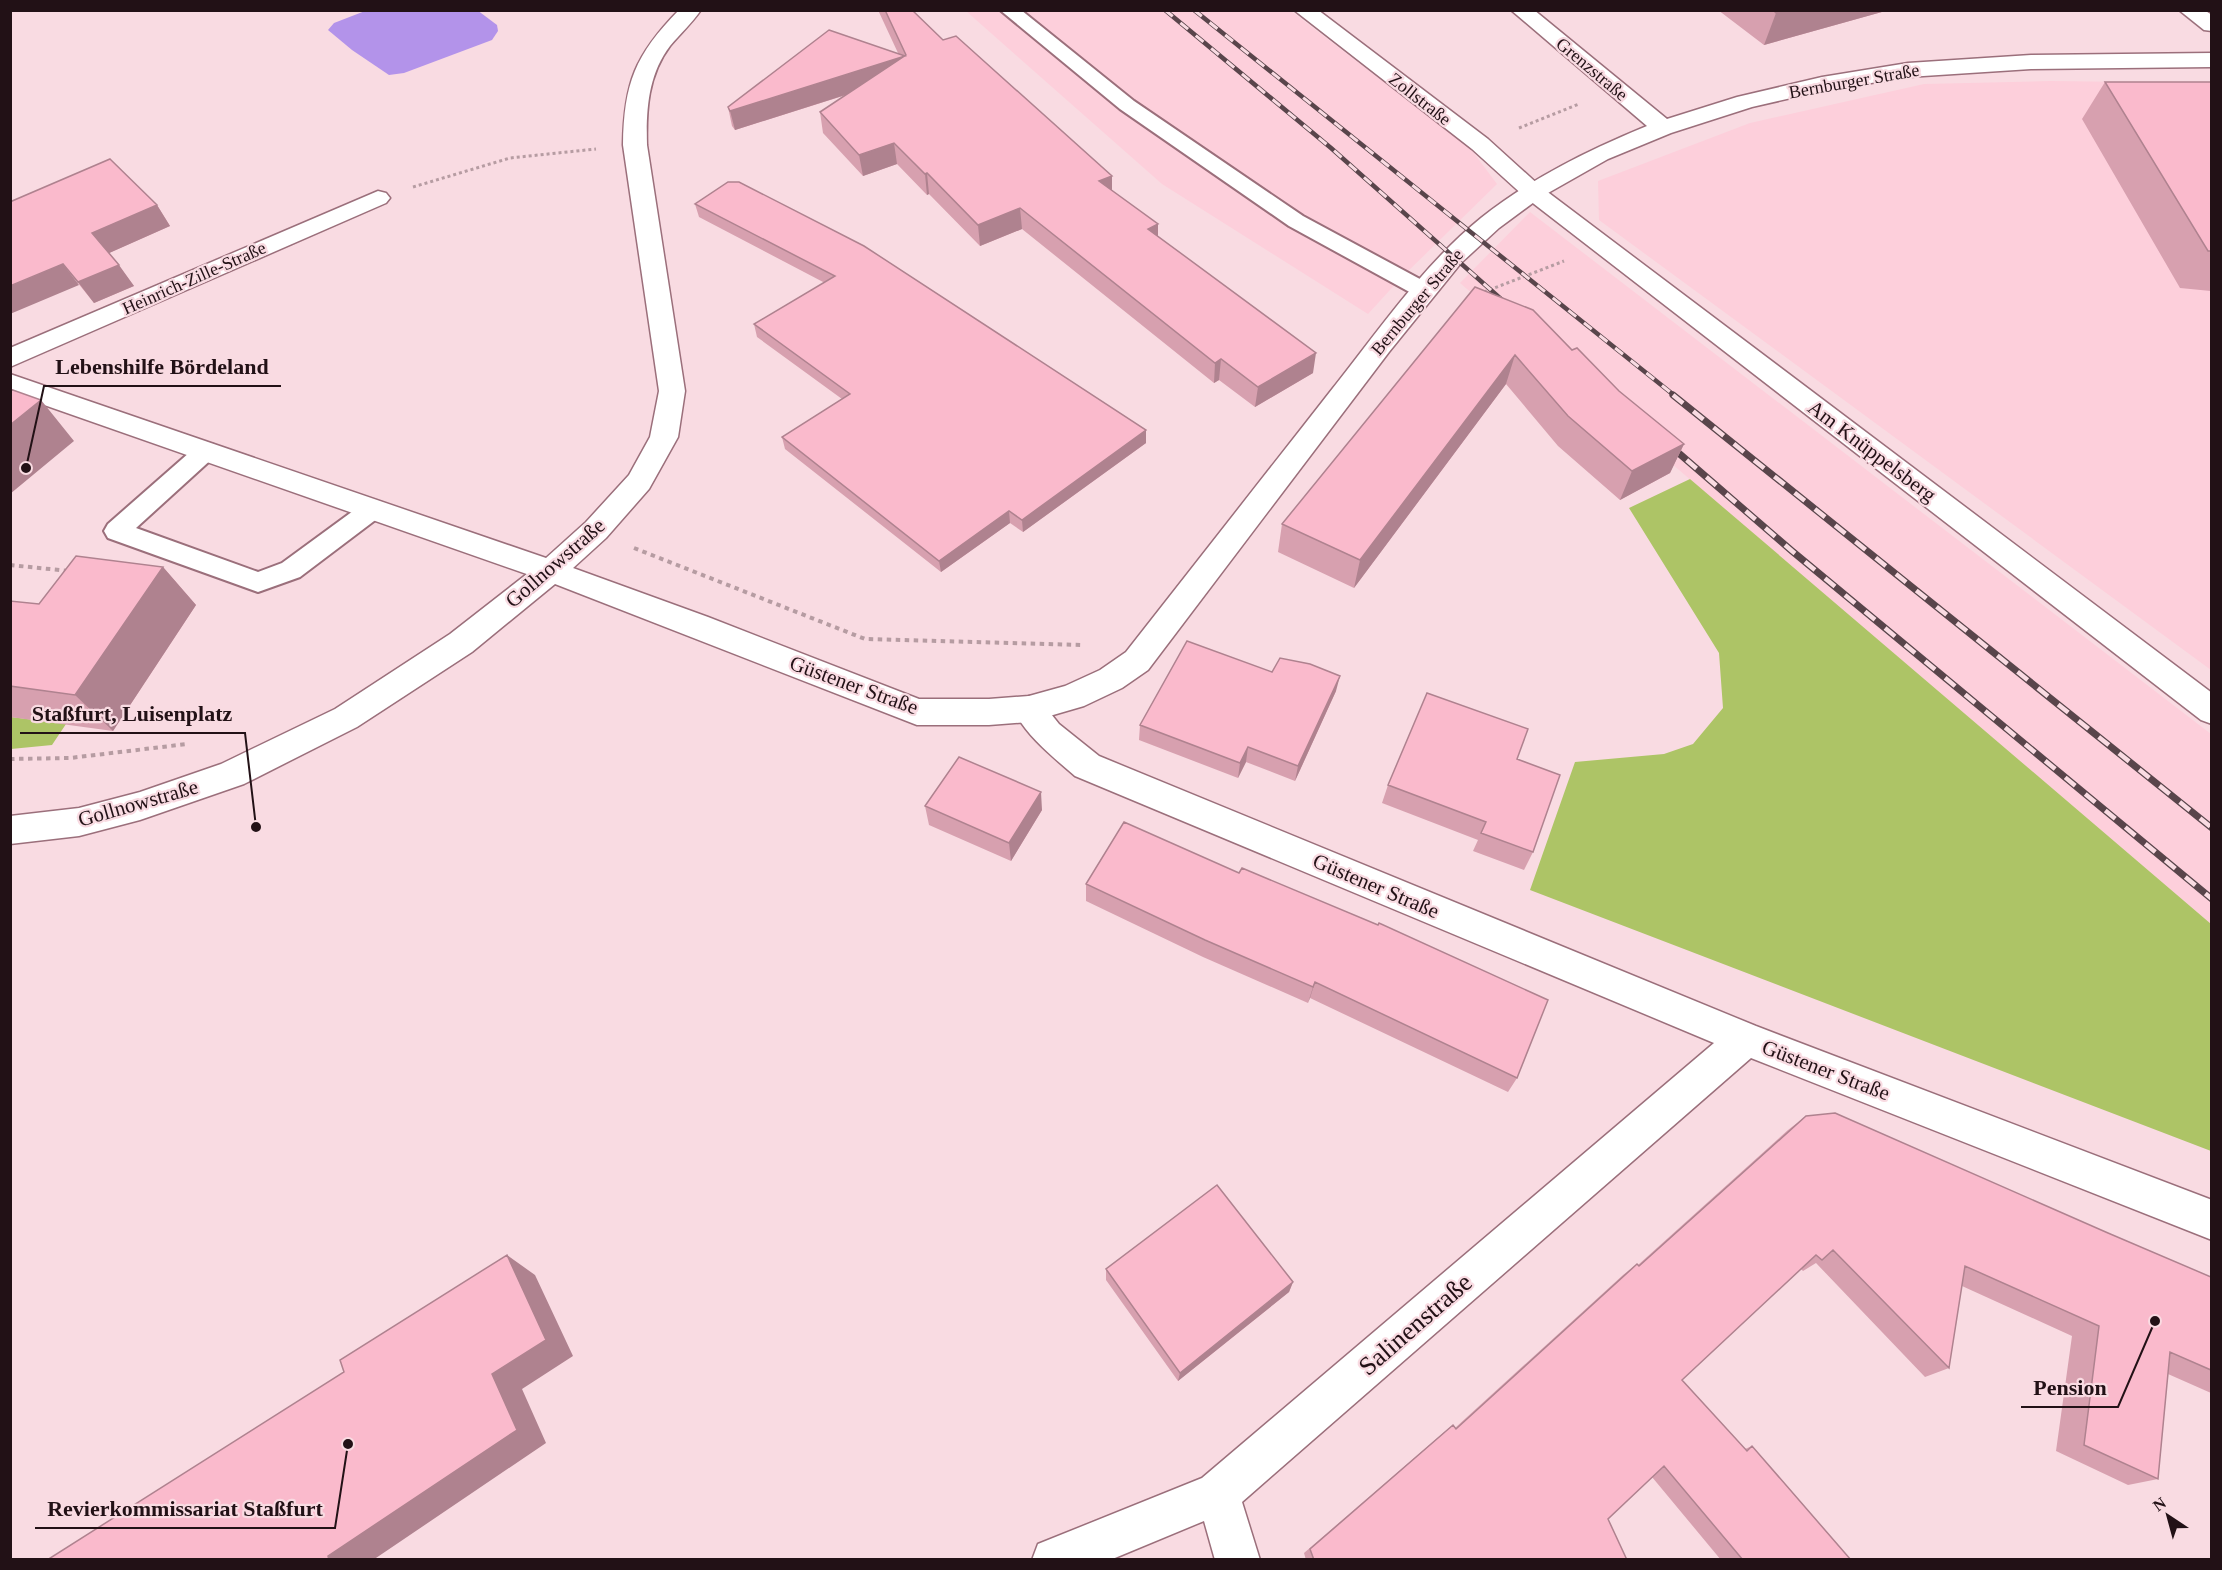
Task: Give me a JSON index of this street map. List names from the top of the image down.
{
  "streets": {
    "street": [
      "Grenzstraße",
      "Bernburger Straße",
      "Zollstraße",
      "Heinrich-Zille-Straße",
      "Am Knüppelsberg",
      "Gollnowstraße",
      "Güstener Straße",
      "Salinenstraße"
    ]
  },
  "crossings": [
    ["Grenzstraße", "Bernburger Straße"],
    ["Bernburger Straße", "Zollstraße"],
    ["Bernburger Straße", "Am Knüppelsberg"],
    ["Bernburger Straße", "Güstener Straße"],
    ["Zollstraße", "Am Knüppelsberg"],
    ["Gollnowstraße", "Güstener Straße"],
    ["Güstener Straße", "Salinenstraße"]
  ],
  "places": [
    "Lebenshilfe Bördeland",
    "Staßfurt, Luisenplatz",
    "Pension",
    "Revierkommissariat Staßfurt"
  ],
  "north": "top left"
}
